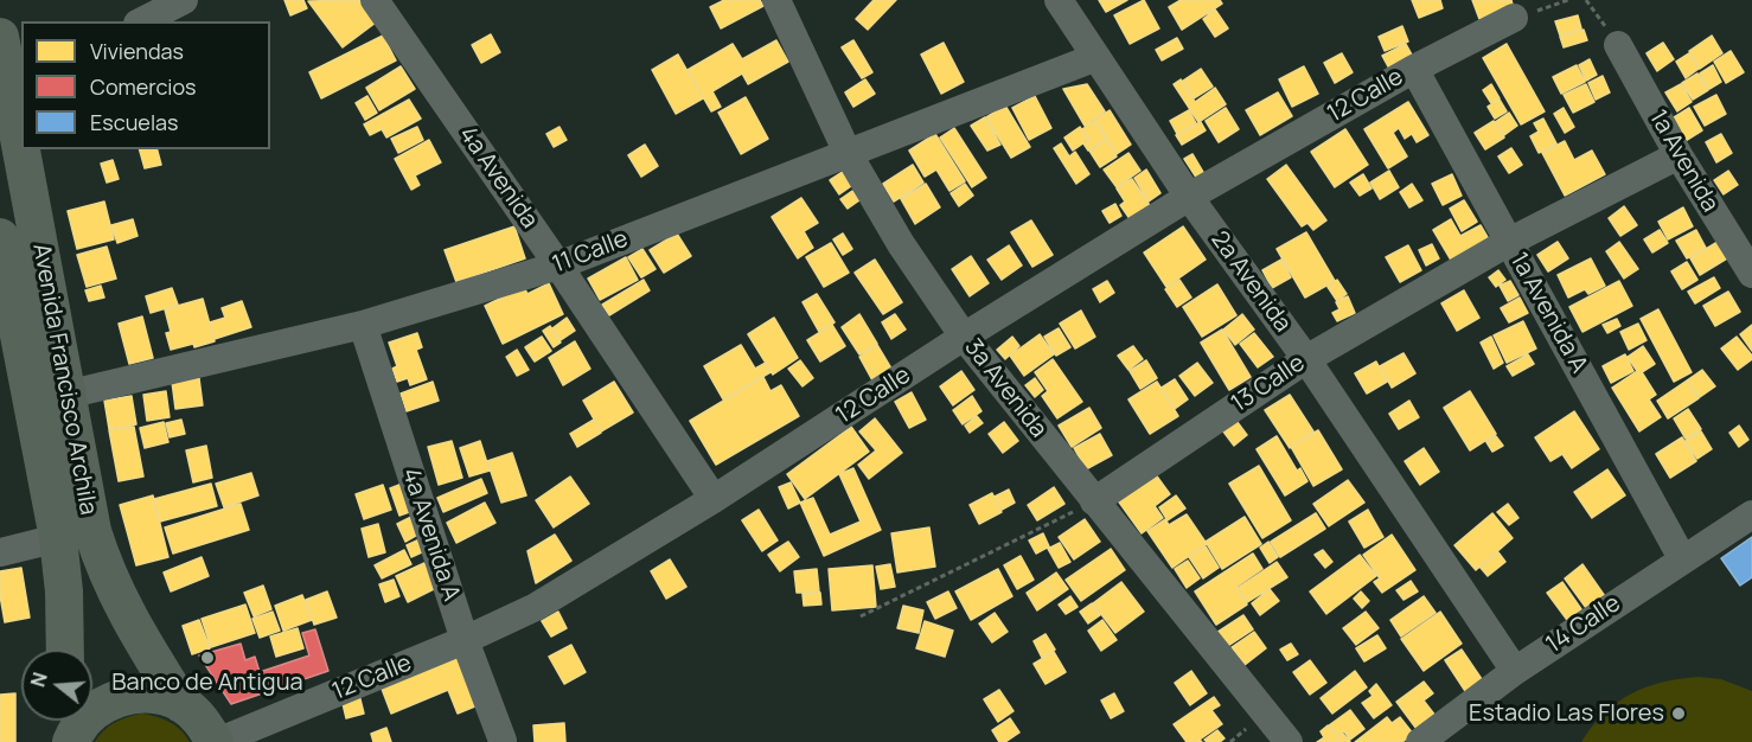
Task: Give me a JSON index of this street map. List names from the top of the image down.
{
  "streets": {
    "main road": ["Avenida Francisco Archila"],
    "street": [
      "12 Calle",
      "1a Avenida",
      "4a Avenida",
      "11 Calle",
      "2a Avenida",
      "1a Avenida A",
      "13 Calle",
      "3a Avenida",
      "4a Avenida A",
      "14 Calle"
    ]
  },
  "crossings": [
    ["12 Calle", "4a Avenida"],
    ["12 Calle", "2a Avenida"],
    ["12 Calle", "1a Avenida A"],
    ["12 Calle", "3a Avenida"],
    ["12 Calle", "4a Avenida A"],
    ["1a Avenida", "13 Calle"],
    ["4a Avenida", "11 Calle"],
    ["11 Calle", "2a Avenida"],
    ["11 Calle", "Avenida Francisco Archila"],
    ["11 Calle", "3a Avenida"],
    ["11 Calle", "4a Avenida A"],
    ["2a Avenida", "13 Calle"],
    ["2a Avenida", "14 Calle"],
    ["1a Avenida A", "13 Calle"],
    ["1a Avenida A", "14 Calle"],
    ["13 Calle", "3a Avenida"]
  ],
  "places": ["Banco de Antigua", "Estadio Las Flores"],
  "legend": ["Viviendas", "Comercios", "Escuelas"],
  "north": "left"
}
